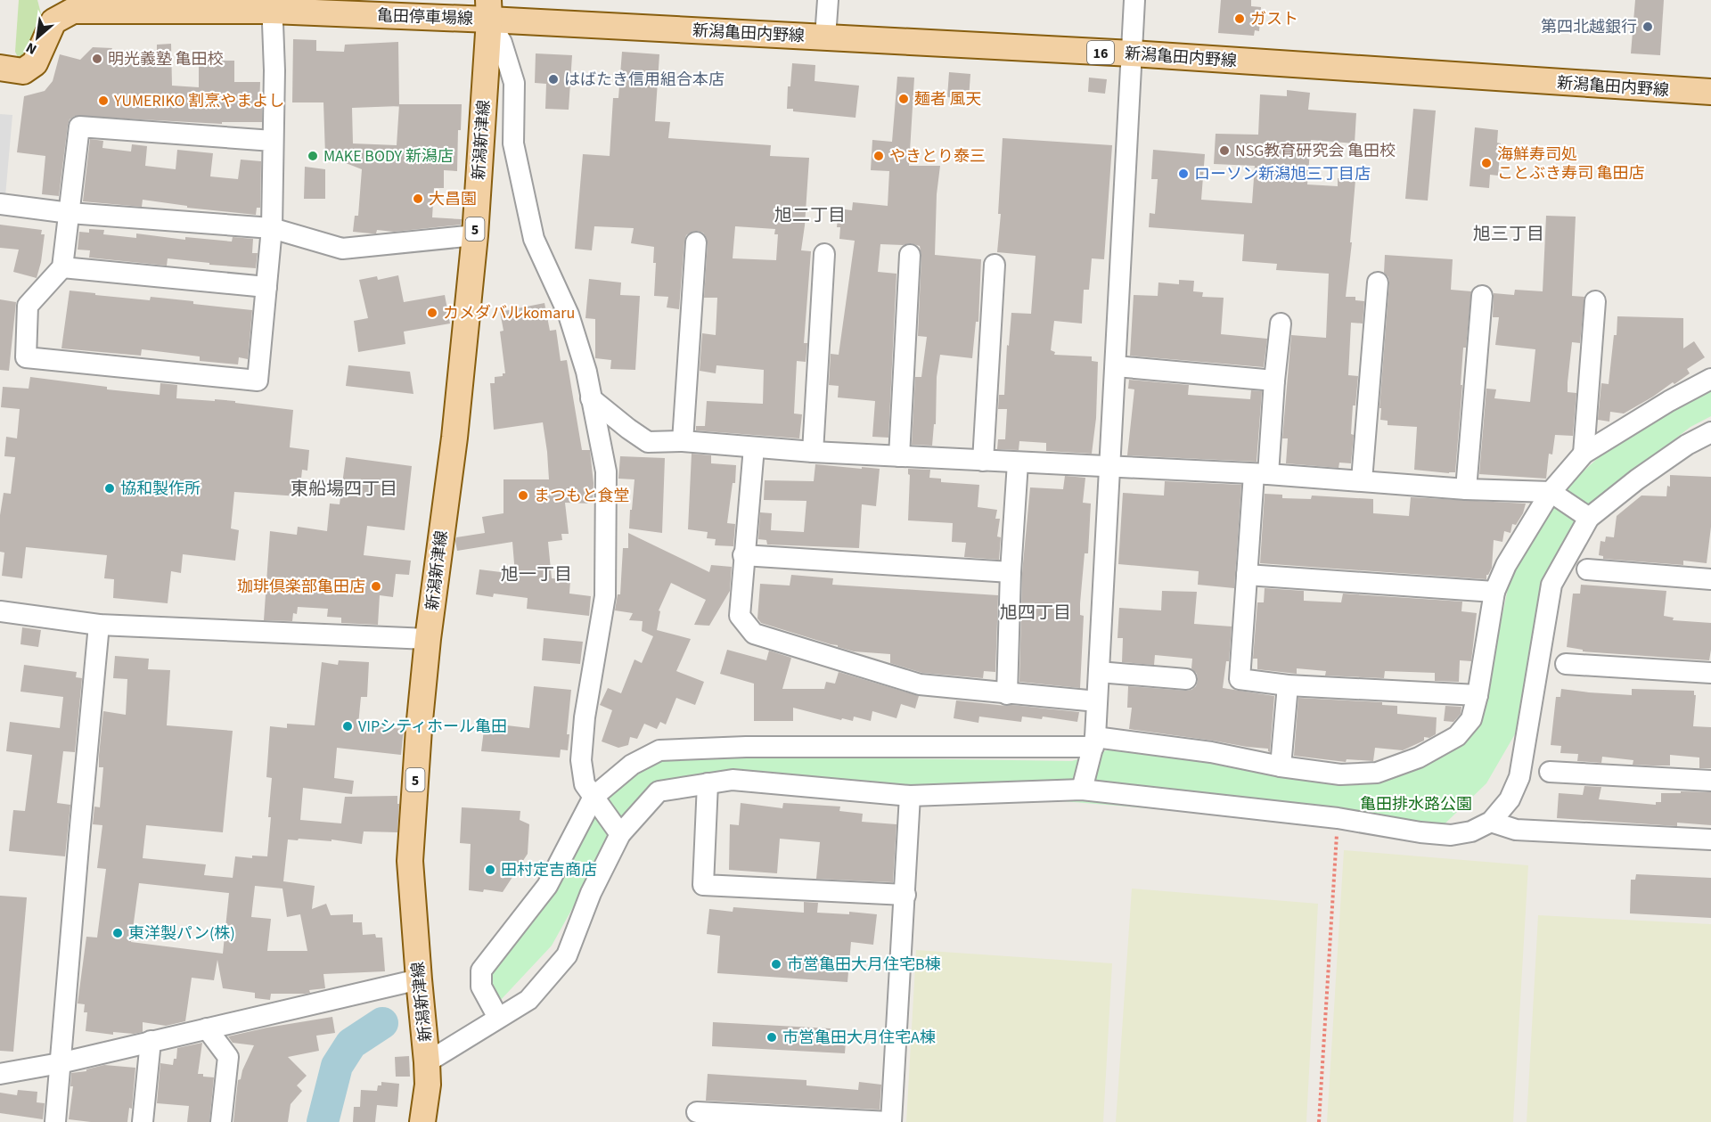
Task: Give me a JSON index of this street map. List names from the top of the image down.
{
  "streets": {
    "main road": [
      "亀田停車場線",
      "新潟亀田内野線",
      "16",
      "新潟新津線",
      "5"
    ]
  },
  "crossings": [
    ["亀田停車場線", "新潟亀田内野線"],
    ["亀田停車場線", "新潟新津線"],
    ["新潟亀田内野線", "新潟新津線"]
  ],
  "districts": [
    "旭二丁目",
    "旭三丁目",
    "東船場四丁目",
    "旭一丁目",
    "旭四丁目"
  ],
  "parks": ["亀田排水路公園"],
  "places": [
    "ガスト",
    "第四北越銀行",
    "明光義塾 亀田校",
    "はばたき信用組合本店",
    "麺者 風天",
    "YUMERIKO 割烹やまよし",
    "NSG教育研究会 亀田校",
    "MAKE BODY 新潟店",
    "やきとり泰三",
    "海鮮寿司処 ことぶき寿司 亀田店",
    "ローソン新潟旭三丁目店",
    "大昌園",
    "カメダバルkomaru",
    "協和製作所",
    "まつもと食堂",
    "珈琲倶楽部亀田店",
    "VIPシティホール亀田",
    "田村定吉商店",
    "東洋製パン(株)",
    "市営亀田大月住宅B棟",
    "市営亀田大月住宅A棟"
  ],
  "north": "bottom left"
}
